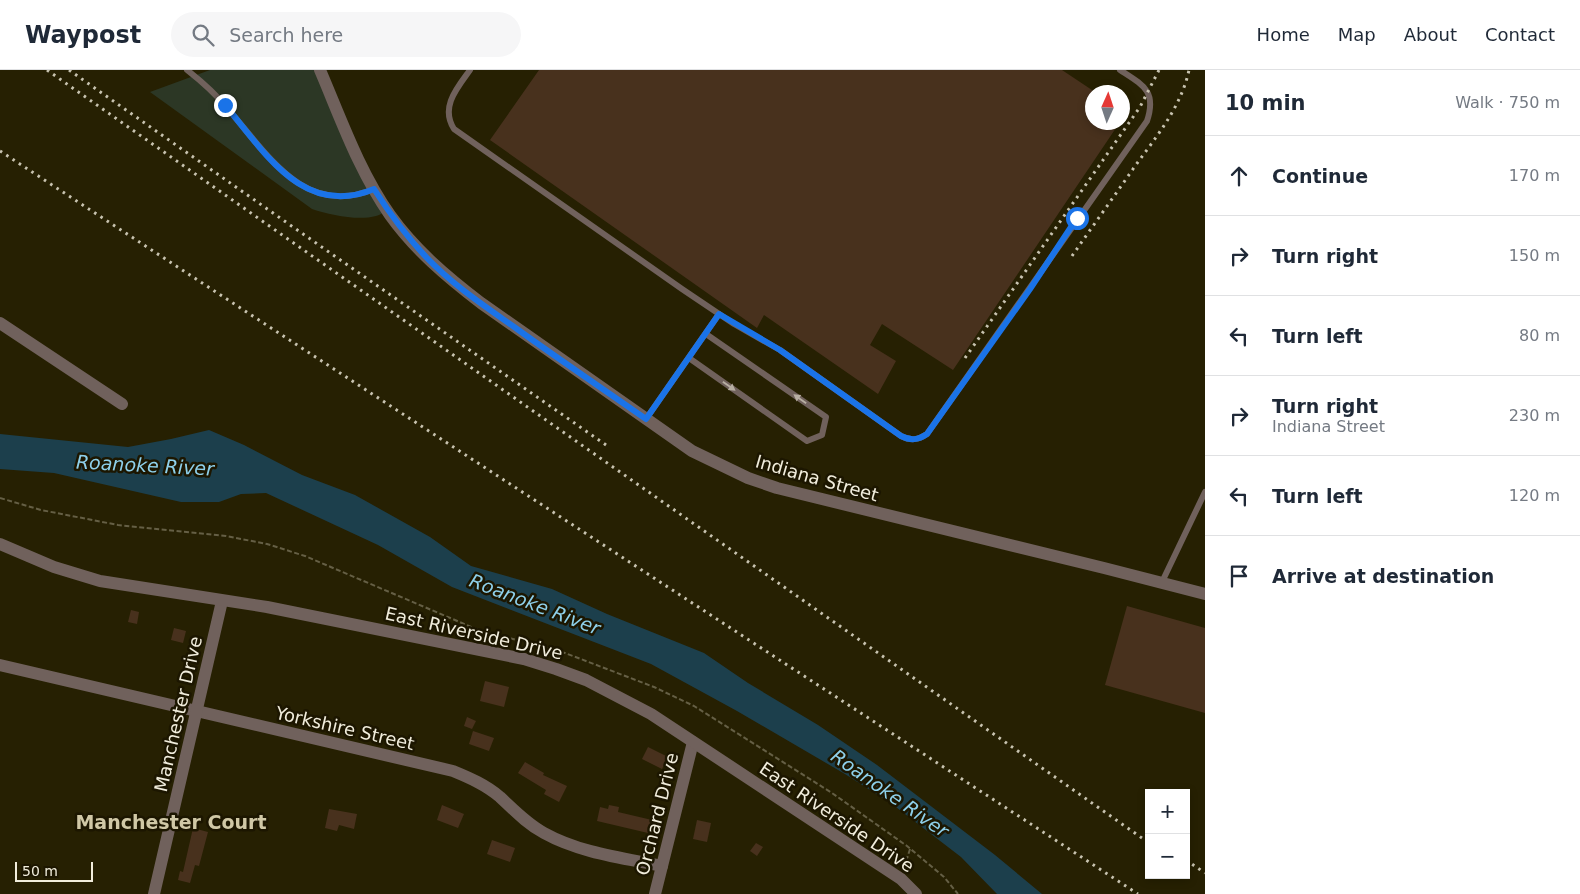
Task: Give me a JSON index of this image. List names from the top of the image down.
{
  "streets": {
    "street": [
      "Indiana Street",
      "East Riverside Drive",
      "Manchester Drive",
      "Yorkshire Street",
      "Orchard Drive"
    ]
  },
  "crossings": [
    ["East Riverside Drive", "Manchester Drive"],
    ["East Riverside Drive", "Orchard Drive"],
    ["Manchester Drive", "Yorkshire Street"],
    ["Yorkshire Street", "Orchard Drive"]
  ],
  "districts": ["Manchester Court"],
  "water": ["Roanoke River"],
  "scale_bar": "50 m",
  "north": "top",
  "page": {
    "header": "Waypost",
    "search": "Search here",
    "nav": [
      "Home",
      "Map",
      "About",
      "Contact"
    ],
    "heading": ["10 min", "Walk · 750 m"],
    "list": [
      ["Continue", "170 m"],
      ["Turn right", "150 m"],
      ["Turn left", "80 m"],
      ["Turn right", "Indiana Street", "230 m"],
      ["Turn left", "120 m"],
      "Arrive at destination"
    ],
    "map_buttons": ["+", "−"],
    "scale": "50 m"
  }
}
